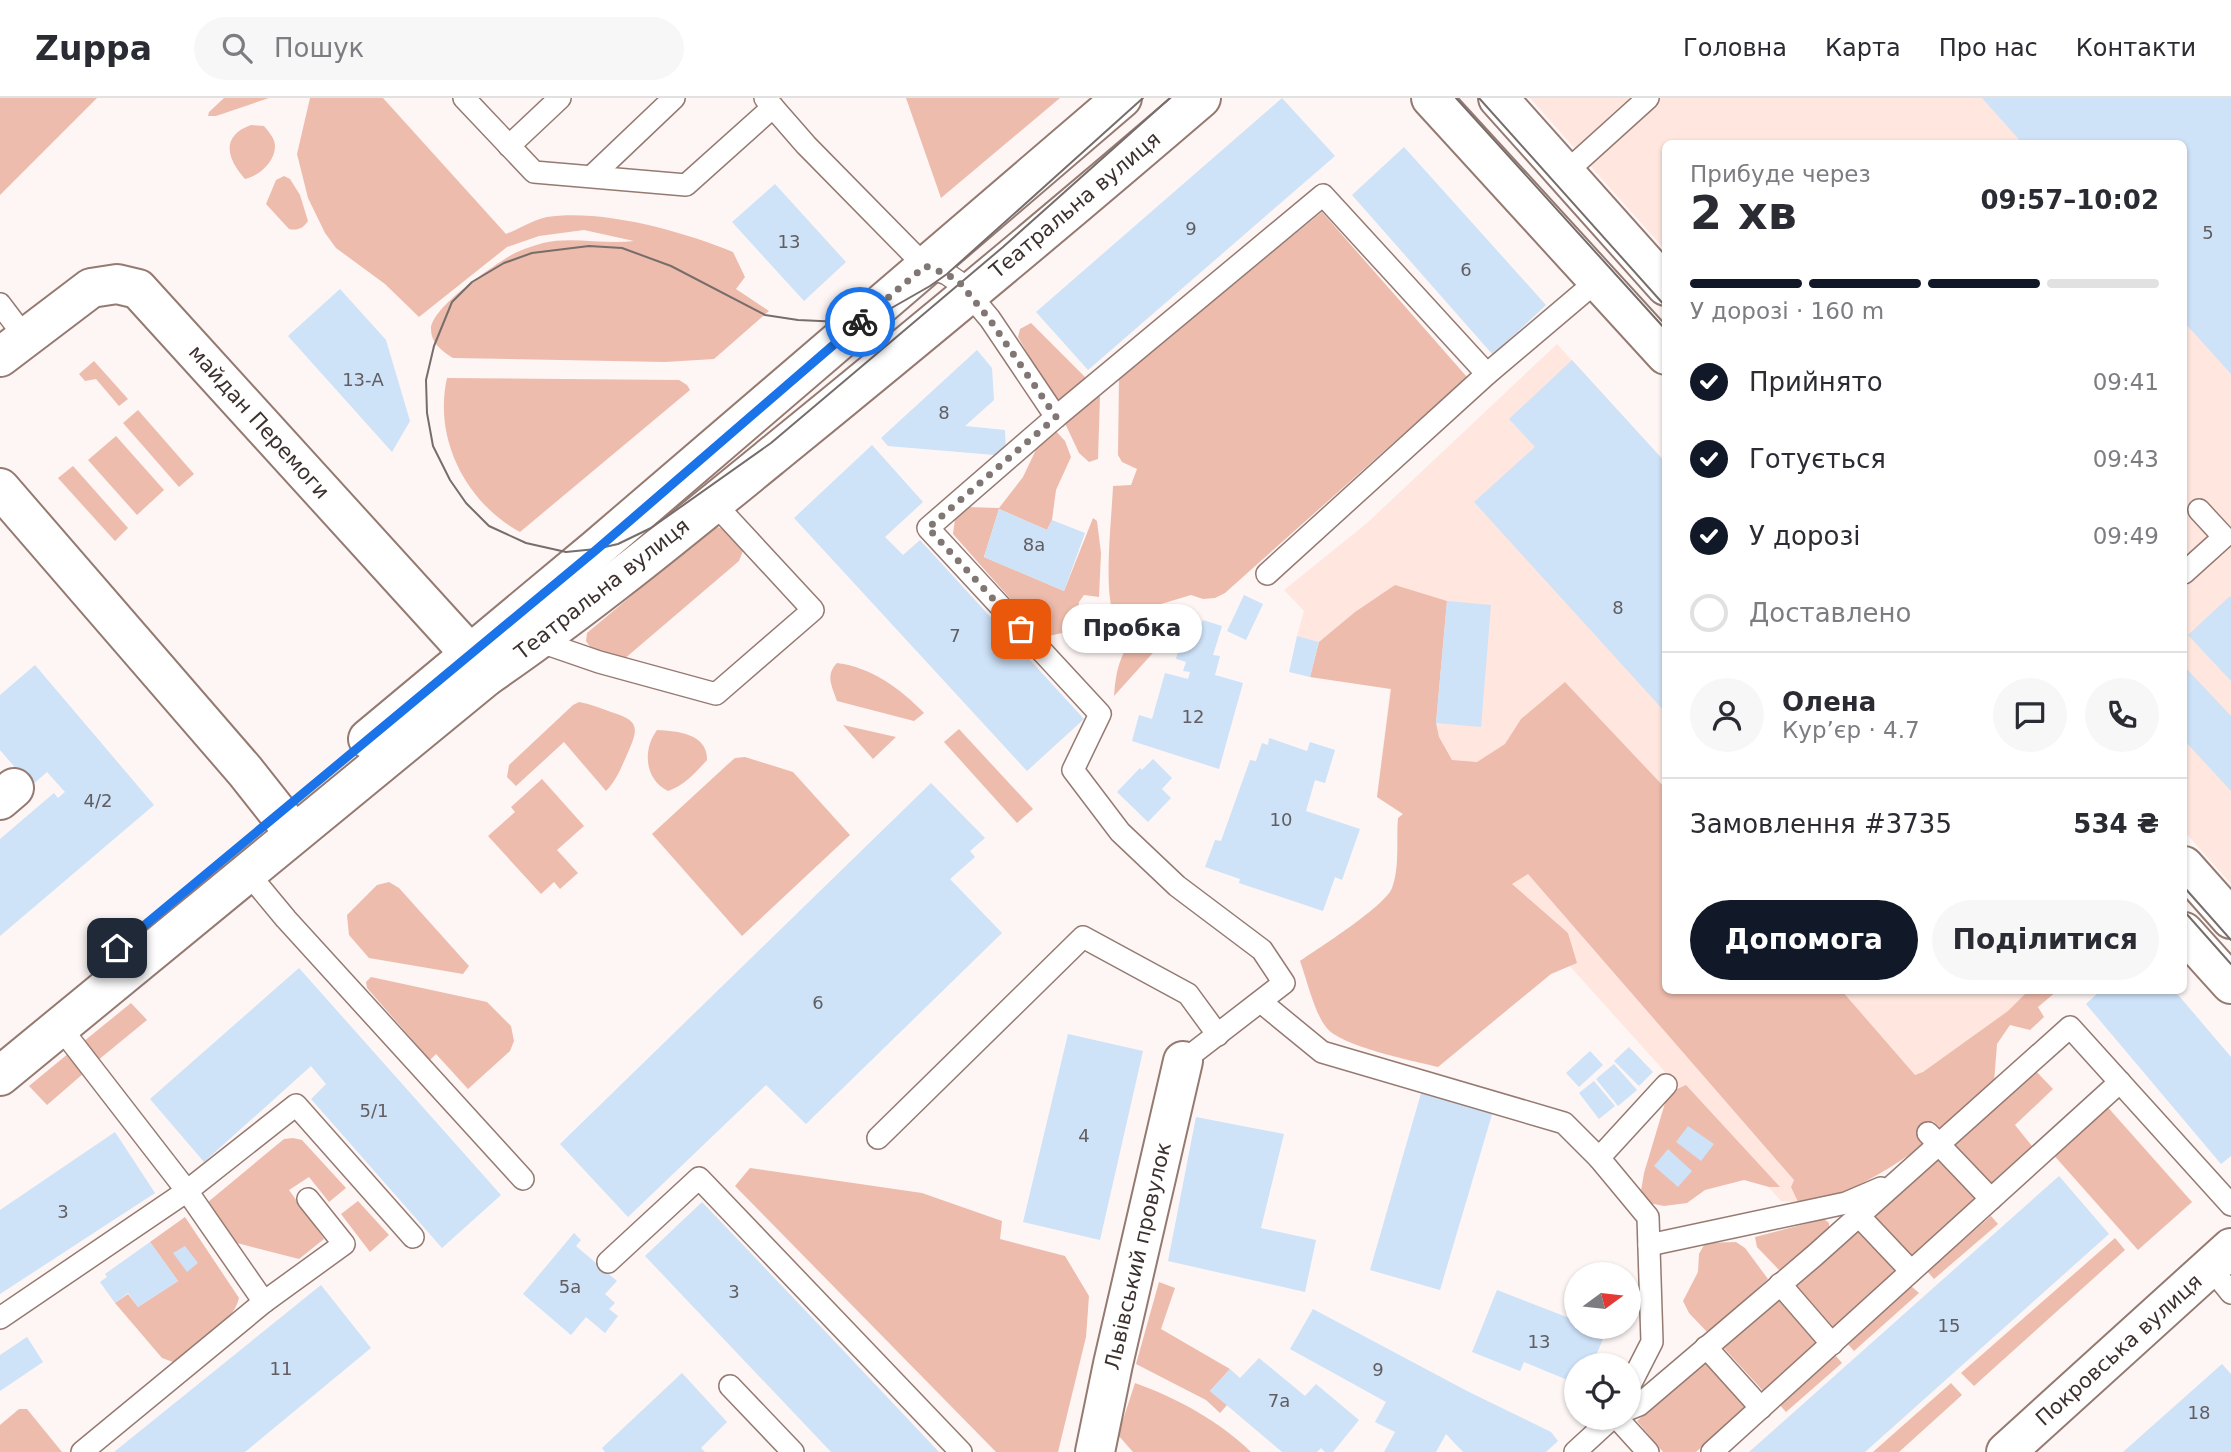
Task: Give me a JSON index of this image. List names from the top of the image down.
{
  "streets": {
    "main road": [
      "Театральна вулиця",
      "майдан Перемоги",
      "Львівський провулок",
      "Покровська вулиця"
    ]
  },
  "crossings": [
    ["Театральна вулиця", "майдан Перемоги"]
  ],
  "places": ["Пробка"],
  "house_numbers": [
    "9",
    "5",
    "13",
    "6",
    "13-А",
    "8",
    "8а",
    "8",
    "7",
    "12",
    "4/2",
    "10",
    "6",
    "5/1",
    "4",
    "3",
    "5а",
    "3",
    "15",
    "13",
    "11",
    "9",
    "7а",
    "18"
  ],
  "north": "right",
  "page": {
    "header": "Zuppa",
    "search": "Пошук",
    "nav": [
      "Головна",
      "Карта",
      "Про нас",
      "Контакти"
    ],
    "heading": ["2 хв", "Прибуде через", "09:57–10:02"],
    "panel": [
      "Олена",
      "Кур’єр · 4.7",
      "Замовлення #3735",
      "534 ₴"
    ],
    "bar": "У дорозі · 160 m",
    "list": [
      ["Прийнято", "09:41"],
      ["Готується", "09:43"],
      ["У дорозі", "09:49"],
      "Доставлено"
    ],
    "bubble": "Пробка",
    "buttons": ["Допомога", "Поділитися"]
  }
}
